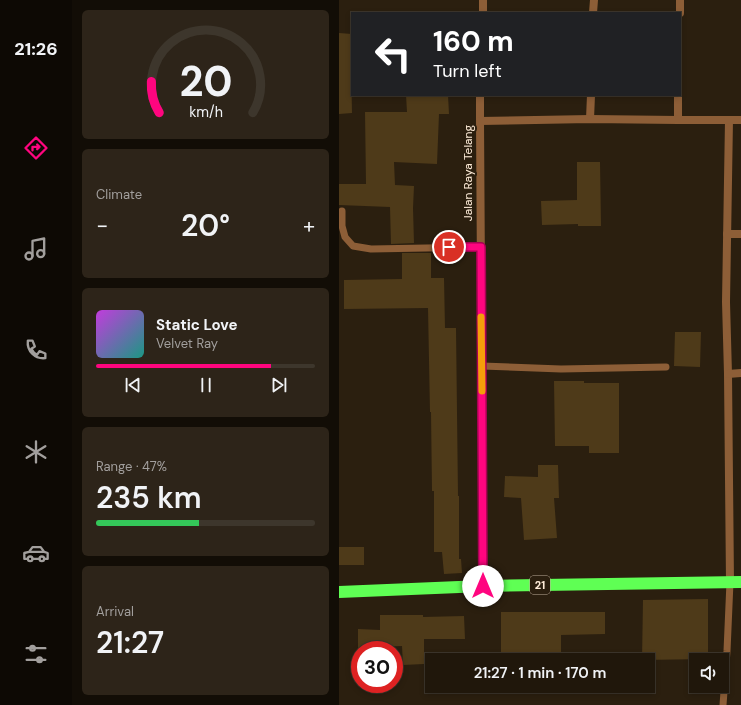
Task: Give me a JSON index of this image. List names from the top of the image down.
{
  "streets": {
    "highway": ["21"],
    "street": ["Jalan Raya Telang"]
  },
  "crossings": [
    ["Jalan Raya Telang", "21"]
  ],
  "page": {
    "tabs": "21:26",
    "turn": ["160 m", "Turn left"],
    "tile": [
      "Climate",
      ["Range · 47%", "235 km"],
      ["Arrival", "21:27"]
    ],
    "heat": ["−", "20°", "+"],
    "song": ["Static Love", "Velvet Ray"],
    "limit": "30",
    "trip": "21:27 · 1 min · 170 m",
    "gauge": ["20", "km/h"]
  }
}
